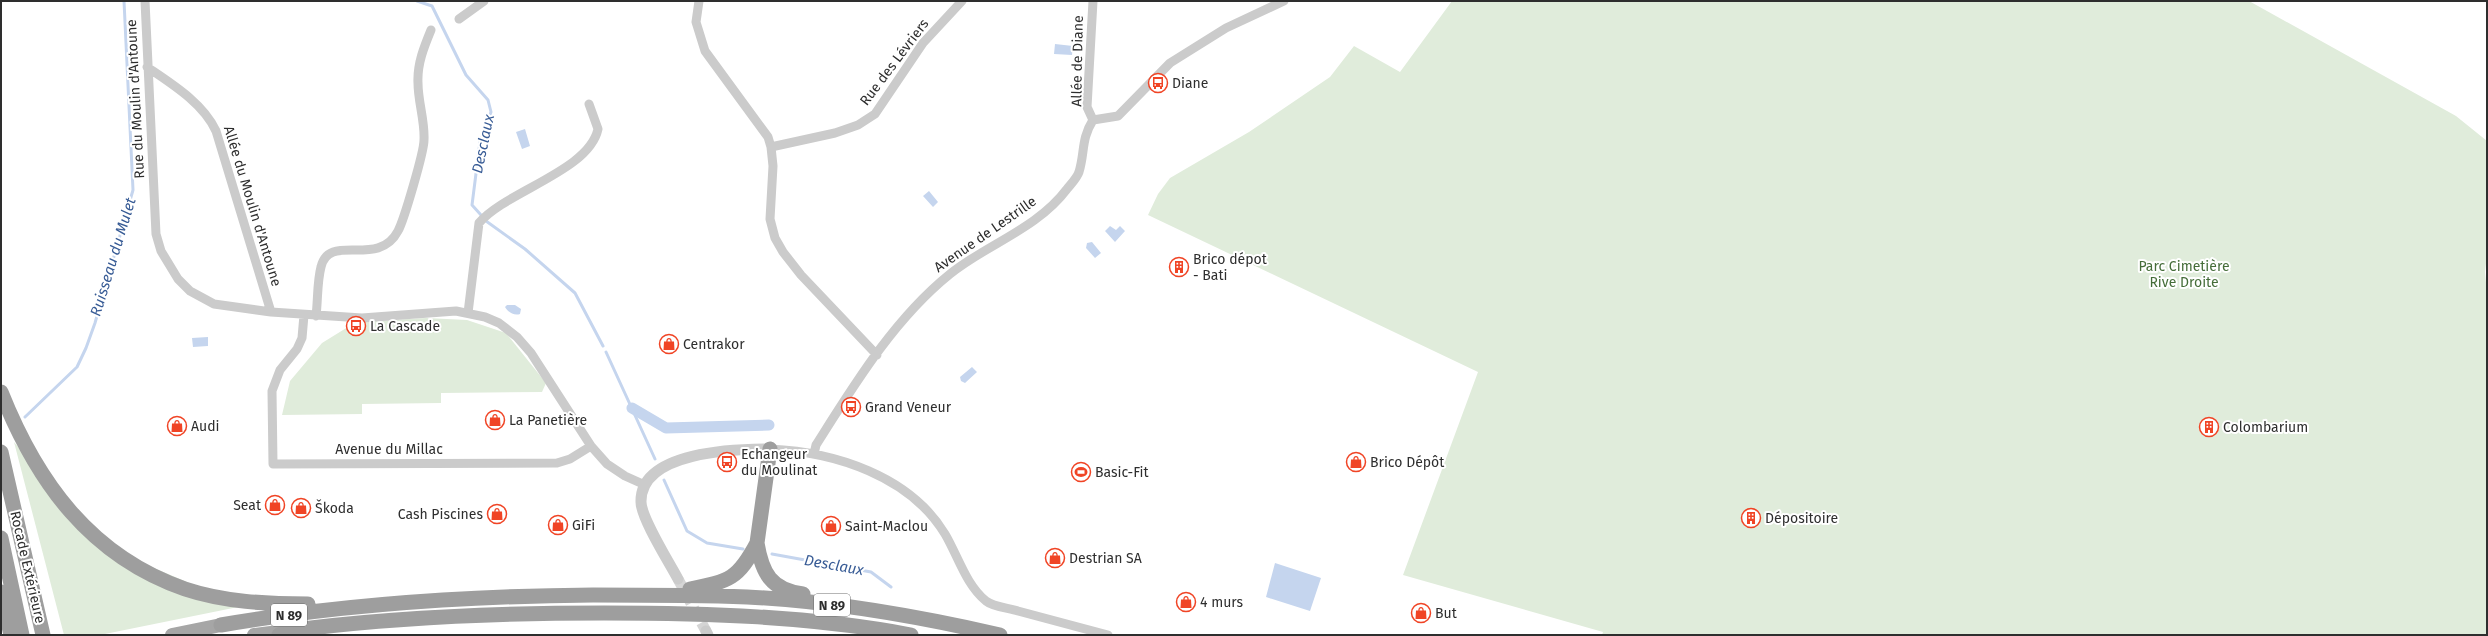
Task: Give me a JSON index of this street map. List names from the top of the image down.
{
  "streets": {
    "highway": ["Rocade Extérieure", "N 89"],
    "street": [
      "Allée de Diane",
      "Rue des Lévriers",
      "Rue du Moulin d'Antoune",
      "Allée du Moulin d'Antoune",
      "Avenue de Lestrille",
      "Avenue du Millac"
    ]
  },
  "crossings": [
    ["Allée de Diane", "Avenue de Lestrille"],
    ["Rue du Moulin d'Antoune", "Allée du Moulin d'Antoune"],
    ["Rue du Moulin d'Antoune", "Avenue du Millac"]
  ],
  "water": ["Desclaux", "Ruisseau du Mulet"],
  "parks": ["Parc Cimetière Rive Droite"],
  "places": {
    "bus stop": [
      "Diane",
      "La Cascade",
      "Grand Veneur",
      "Echangeur du Moulinat"
    ],
    "building": ["Brico dépot - Bati", "Colombarium", "Dépositoire"],
    "shop": [
      "Centrakor",
      "La Panetière",
      "Audi",
      "Brico Dépôt",
      "Seat",
      "Škoda",
      "Cash Piscines",
      "GiFi",
      "Saint-Maclou",
      "Destrian SA",
      "4 murs",
      "But"
    ],
    "sports": ["Basic-Fit"]
  }
}
